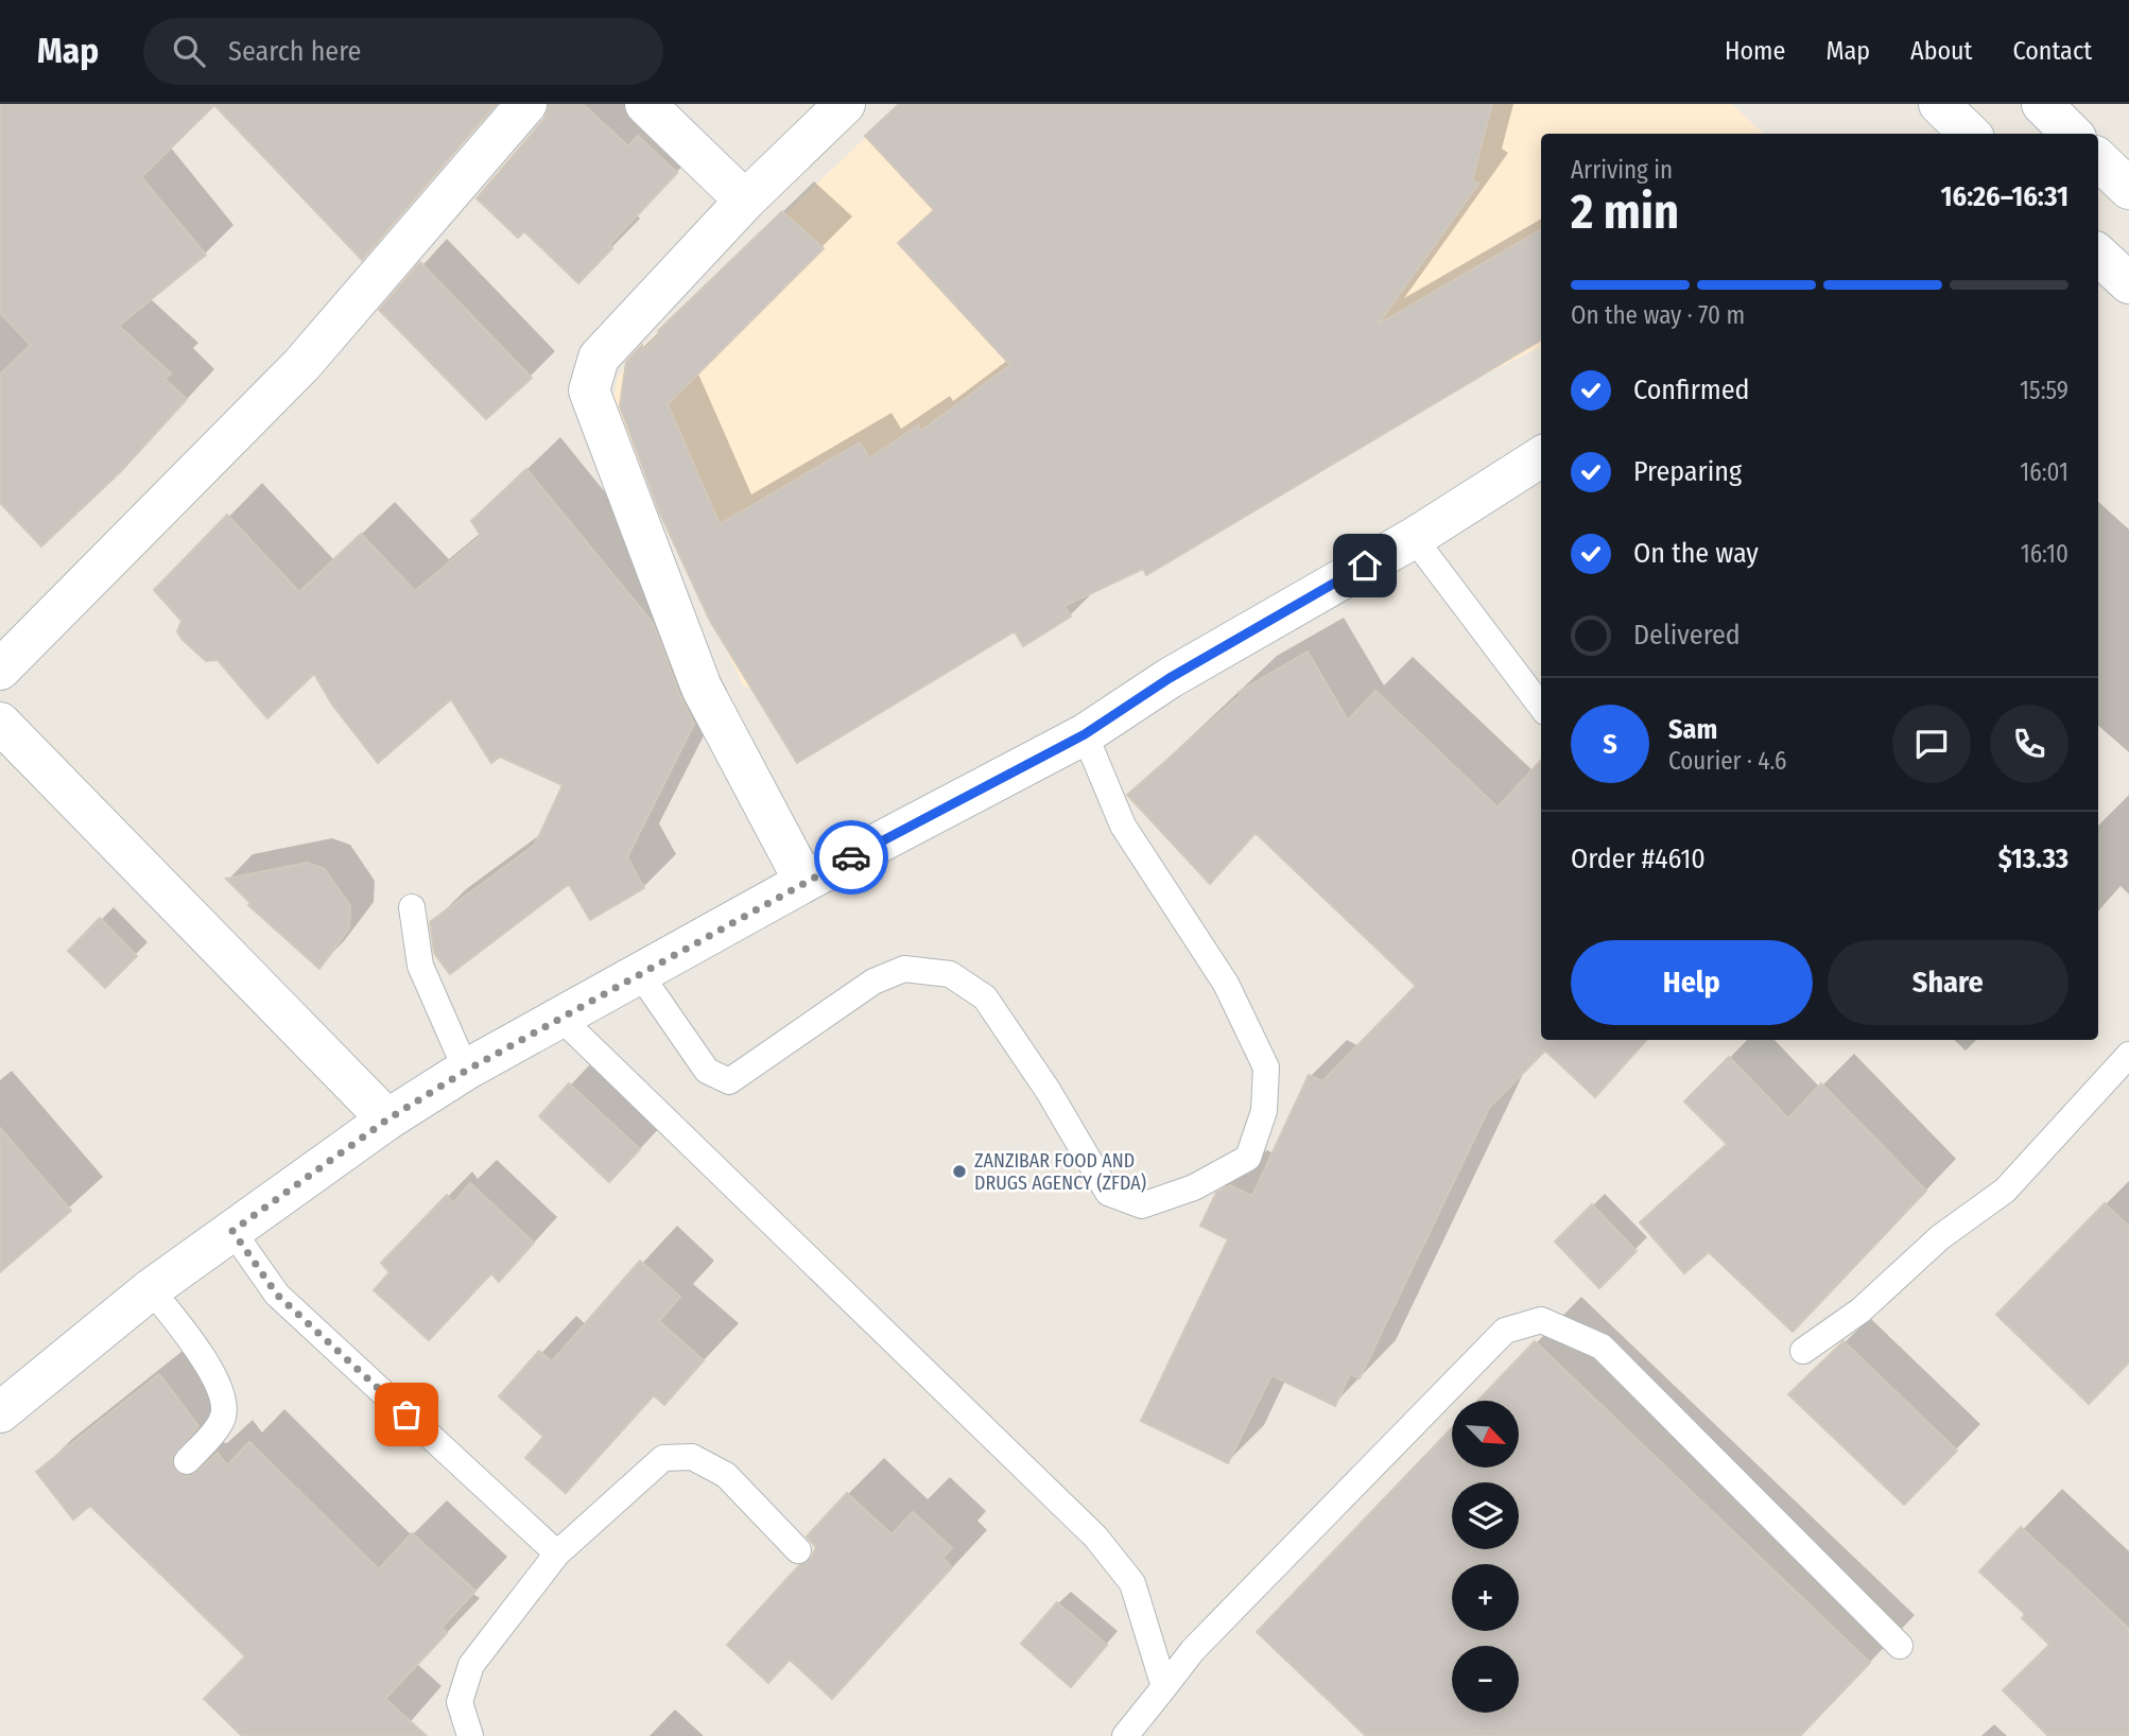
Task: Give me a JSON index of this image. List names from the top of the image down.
{
  "places": ["ZANZIBAR FOOD AND DRUGS AGENCY (ZFDA)"],
  "north": "bottom right",
  "page": {
    "header": "Map",
    "search": "Search here",
    "nav": [
      "Home",
      "Map",
      "About",
      "Contact"
    ],
    "heading": ["2 min", "Arriving in", "16:26–16:31"],
    "panel": [
      "Sam",
      "Courier · 4.6",
      "Order #4610",
      "$13.33"
    ],
    "bar": "On the way · 70 m",
    "list": [
      ["Confirmed", "15:59"],
      ["Preparing", "16:01"],
      ["On the way", "16:10"],
      "Delivered"
    ],
    "round": "S",
    "buttons": ["Help", "Share"],
    "map_buttons": ["+", "−"]
  }
}
